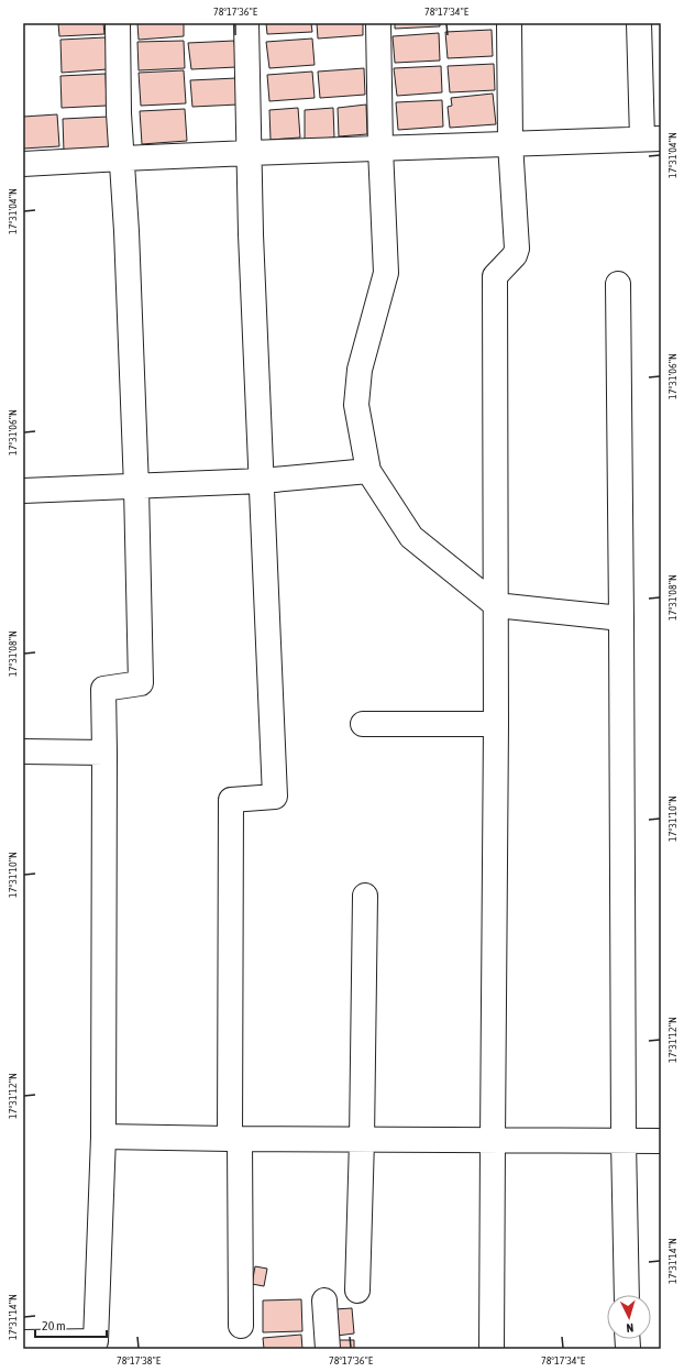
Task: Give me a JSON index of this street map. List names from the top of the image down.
{
  "scale_bar": "20 m",
  "north": "bottom",
  "coordinates": [
    "78°17'36\"E",
    "78°17'34\"E",
    "17°31'04\"N",
    "17°31'06\"N",
    "17°31'08\"N",
    "17°31'10\"N",
    "17°31'12\"N",
    "17°31'14\"N",
    "78°17'38\"E"
  ]
}
